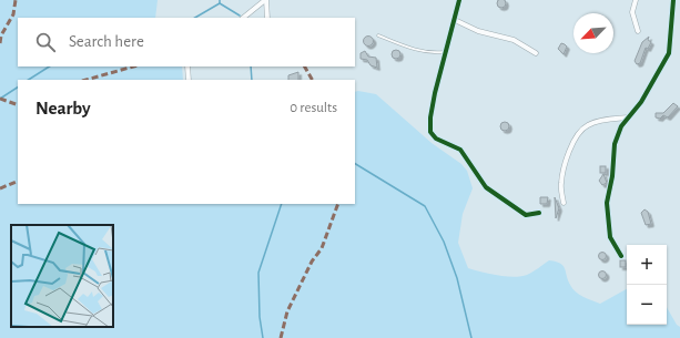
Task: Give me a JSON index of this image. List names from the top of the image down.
{
  "north": "bottom left",
  "page": {
    "search": "Search here",
    "heading": ["Nearby", "0 results"],
    "map_buttons": ["+", "−"]
  }
}
